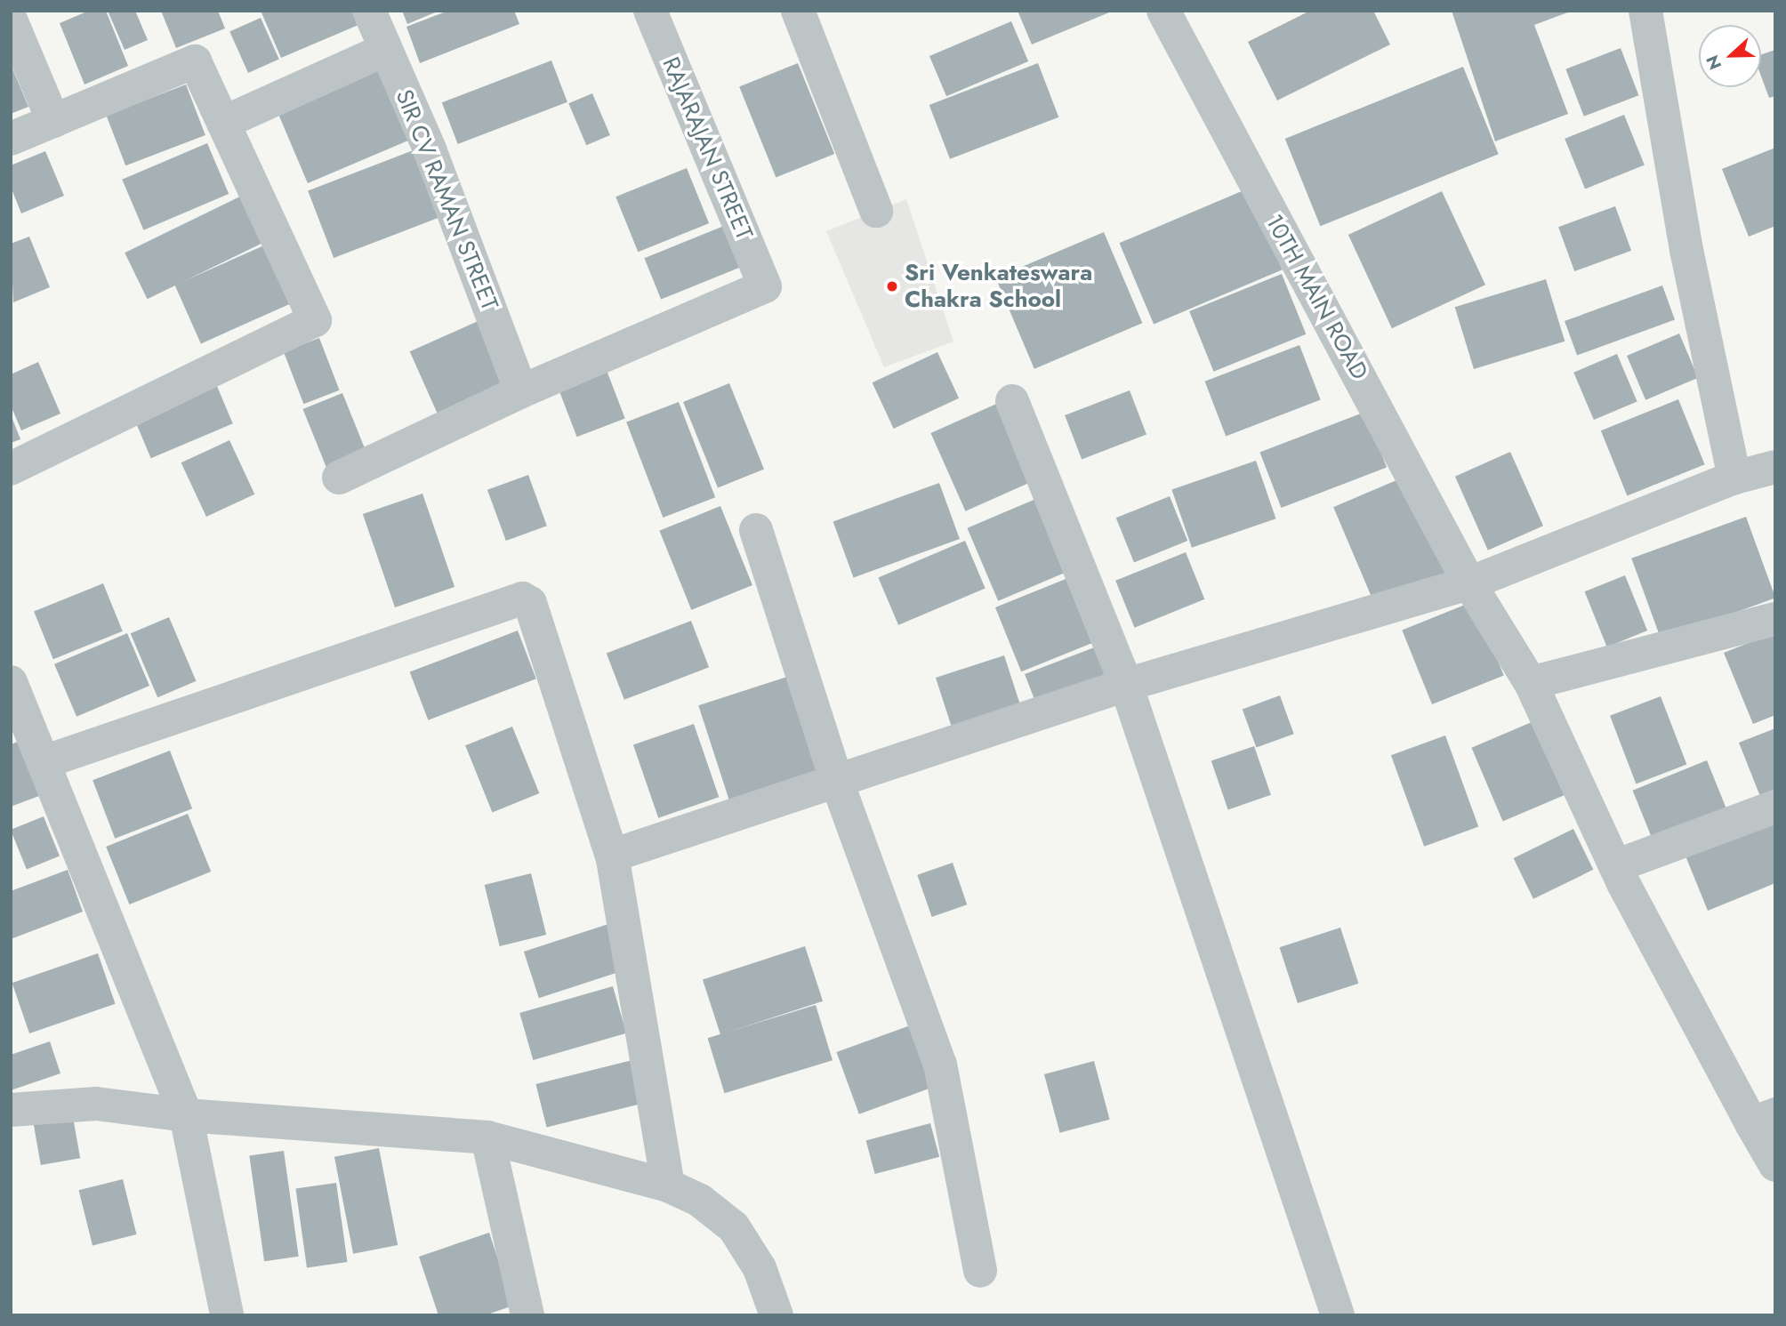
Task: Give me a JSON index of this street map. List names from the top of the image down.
{
  "streets": {
    "street": ["RAJARAJAN STREET", "SIR CV RAMAN STREET", "10TH MAIN ROAD"]
  },
  "crossings": [
    ["RAJARAJAN STREET", "SIR CV RAMAN STREET"]
  ],
  "places": ["Sri Venkateswara Chakra School"],
  "north": "left"
}
